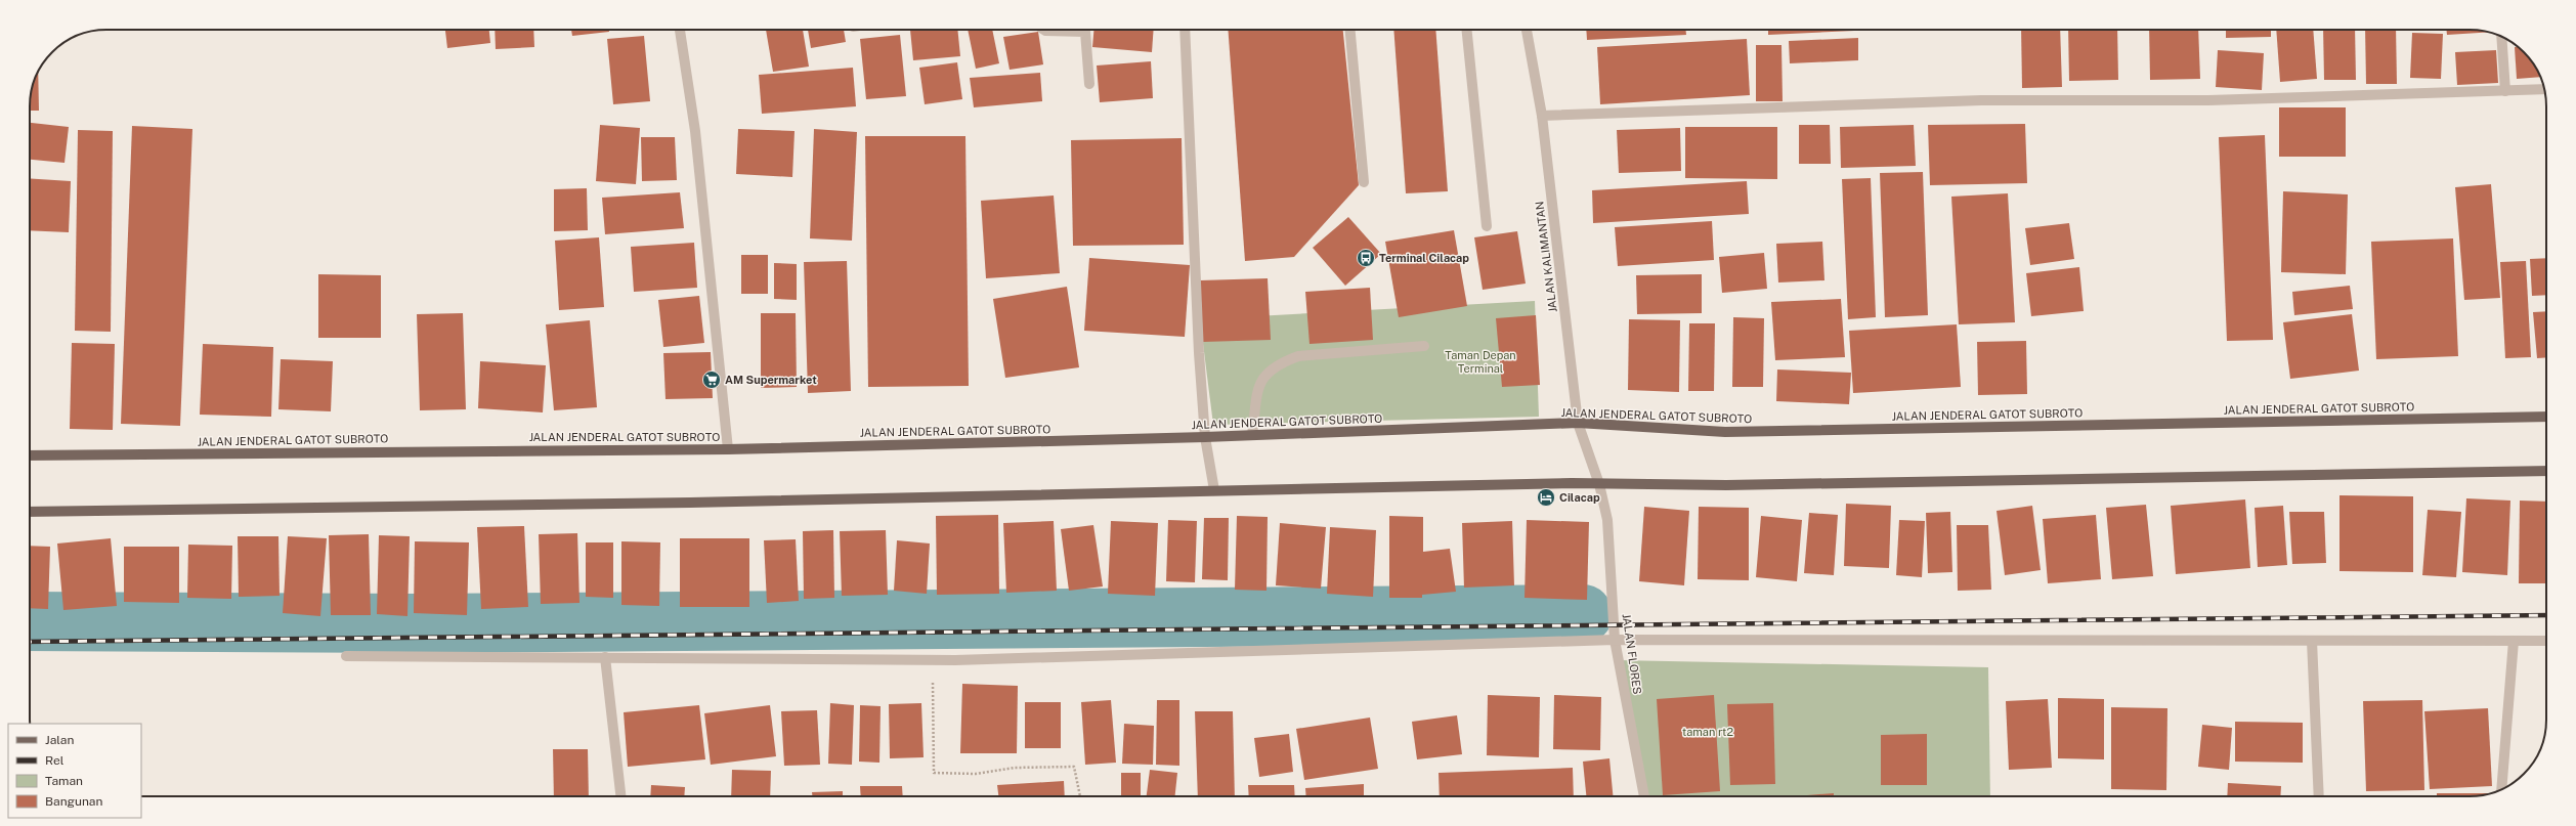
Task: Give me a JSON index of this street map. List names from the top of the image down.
{
  "streets": {
    "main road": ["JALAN JENDERAL GATOT SUBROTO"],
    "street": ["JALAN KALIMANTAN", "JALAN FLORES"]
  },
  "crossings": [
    ["JALAN KALIMANTAN", "JALAN JENDERAL GATOT SUBROTO"],
    ["JALAN KALIMANTAN", "JALAN FLORES"]
  ],
  "parks": ["Taman Depan Terminal", "taman rt2"],
  "places": {
    "bus stop": ["Terminal Cilacap"],
    "supermarket": ["AM Supermarket"],
    "hotel": ["Cilacap"]
  },
  "legend": [
    "Jalan",
    "Rel",
    "Taman",
    "Bangunan"
  ]
}
